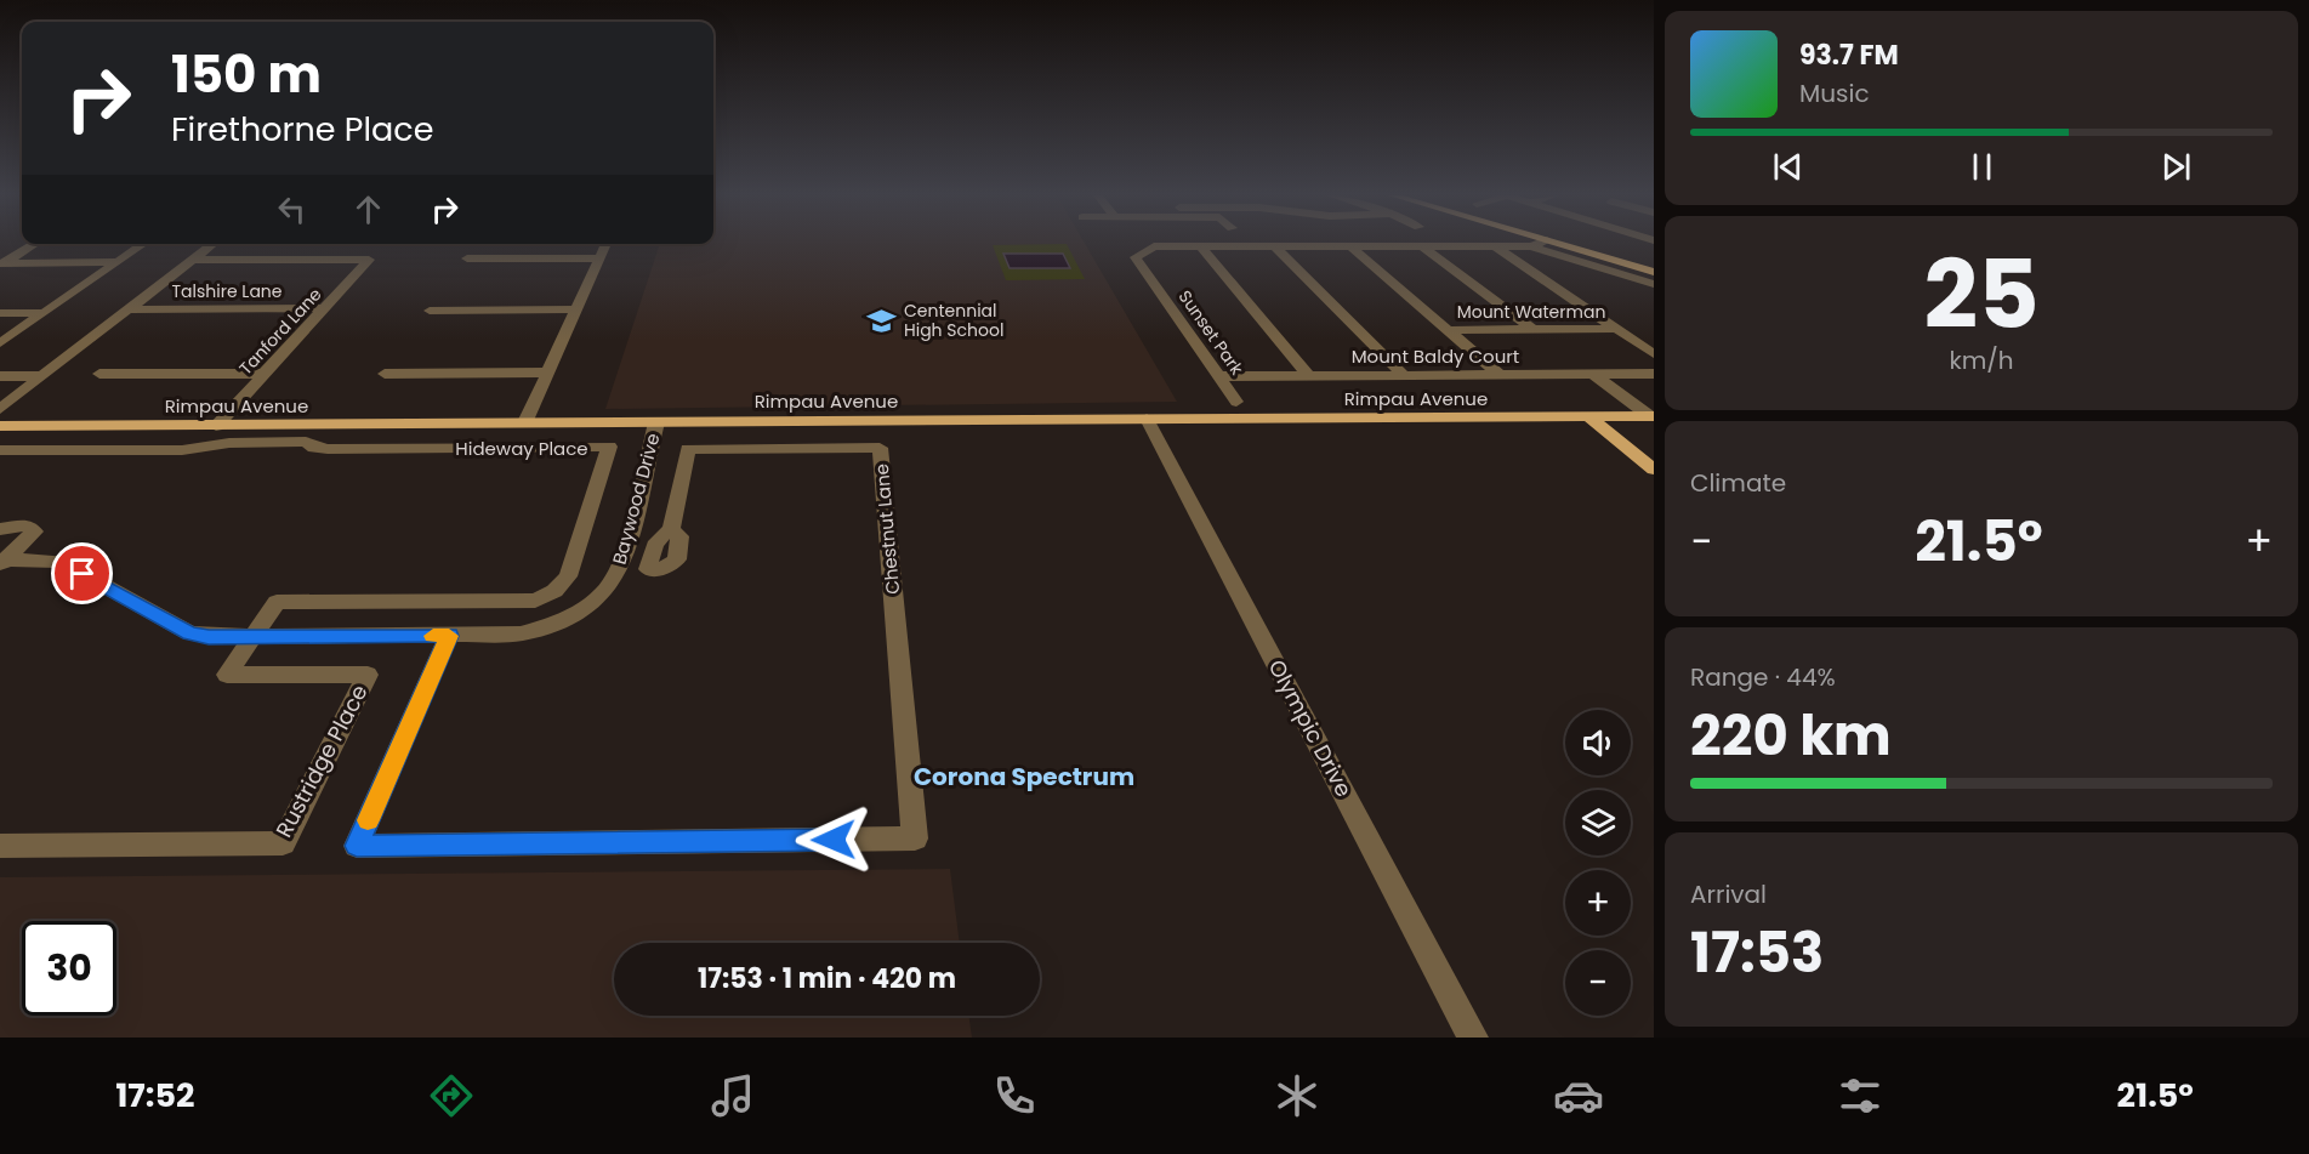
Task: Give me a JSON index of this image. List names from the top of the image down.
{
  "streets": {
    "main road": ["Rimpau Avenue"],
    "street": [
      "Talshire Lane",
      "Mount Waterman",
      "Tanford Lane",
      "Sunset Park",
      "Mount Baldy Court",
      "Hideway Place",
      "Baywood Drive",
      "Chestnut Lane",
      "Olympic Drive",
      "Rustridge Place"
    ]
  },
  "crossings": [
    ["Talshire Lane", "Tanford Lane"],
    ["Tanford Lane", "Rimpau Avenue"],
    ["Sunset Park", "Mount Baldy Court"],
    ["Rimpau Avenue", "Baywood Drive"],
    ["Rimpau Avenue", "Olympic Drive"],
    ["Hideway Place", "Baywood Drive"],
    ["Hideway Place", "Rustridge Place"],
    ["Baywood Drive", "Chestnut Lane"],
    ["Baywood Drive", "Rustridge Place"]
  ],
  "districts": ["Corona Spectrum"],
  "places": {
    "school or university": ["Centennial High School"]
  },
  "page": {
    "turn": ["150 m", "Firethorne Place"],
    "song": ["93.7 FM", "Music"],
    "tile": [
      ["25", "km/h"],
      "Climate",
      ["Range · 44%", "220 km"],
      ["Arrival", "17:53"]
    ],
    "heat": ["−", "21.5°", "+"],
    "map_buttons": ["+", "−"],
    "limit": "30",
    "trip": "17:53 · 1 min · 420 m",
    "tabs": ["17:52", "21.5°"]
  }
}
